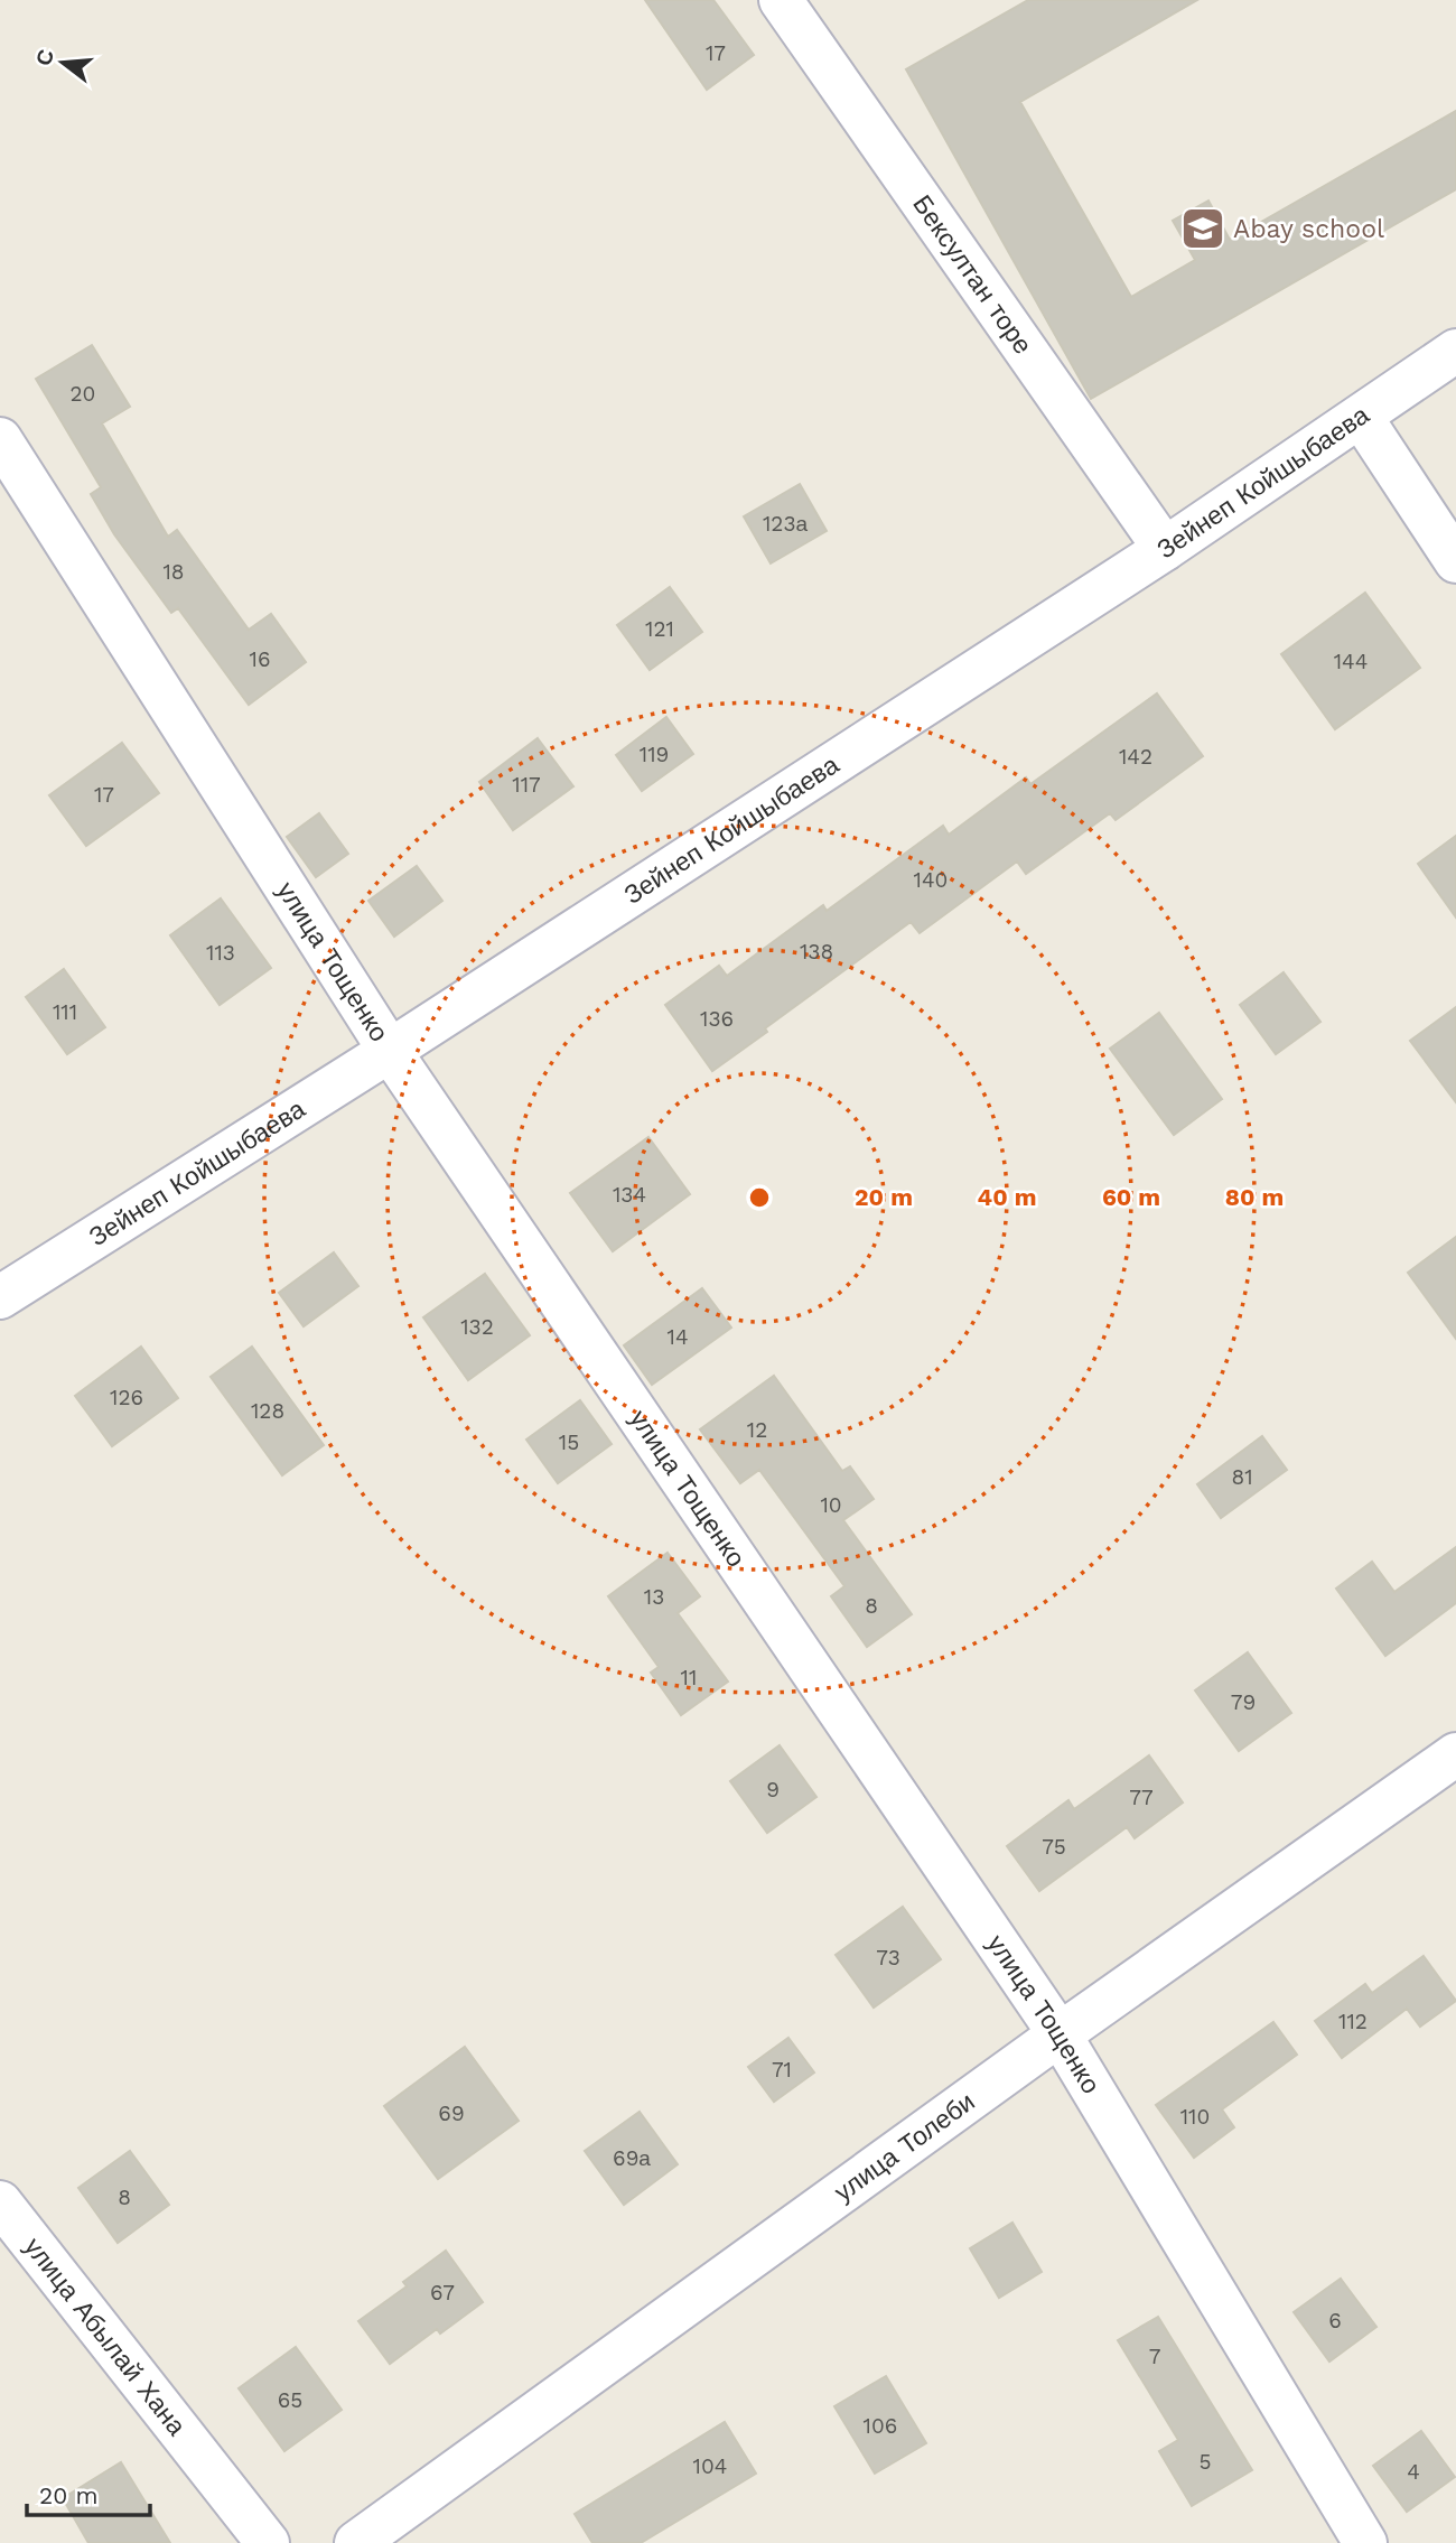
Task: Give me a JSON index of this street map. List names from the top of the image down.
{
  "streets": {
    "street": [
      "Бексултан торе",
      "Зейнеп Койшыбаева",
      "улица Тощенко",
      "улица Толеби",
      "улица Абылай Хана"
    ]
  },
  "crossings": [
    ["Бексултан торе", "Зейнеп Койшыбаева"],
    ["Зейнеп Койшыбаева", "улица Тощенко"],
    ["улица Тощенко", "улица Толеби"]
  ],
  "places": {
    "school or university": ["Abay school"]
  },
  "house_numbers": [
    "17",
    "20",
    "123а",
    "18",
    "121",
    "16",
    "144",
    "119",
    "142",
    "117",
    "17",
    "140",
    "138",
    "113",
    "111",
    "136",
    "134",
    "132",
    "14",
    "126",
    "128",
    "12",
    "15",
    "81",
    "10",
    "13",
    "8",
    "11",
    "79",
    "9",
    "77",
    "75",
    "73",
    "112",
    "71",
    "69",
    "110",
    "69а",
    "8",
    "67",
    "6",
    "7",
    "65",
    "106",
    "5",
    "104",
    "4"
  ],
  "scale_bar": "20 m",
  "north": "left",
  "rings": [
    "20 m",
    "40 m",
    "60 m",
    "80 m"
  ]
}
